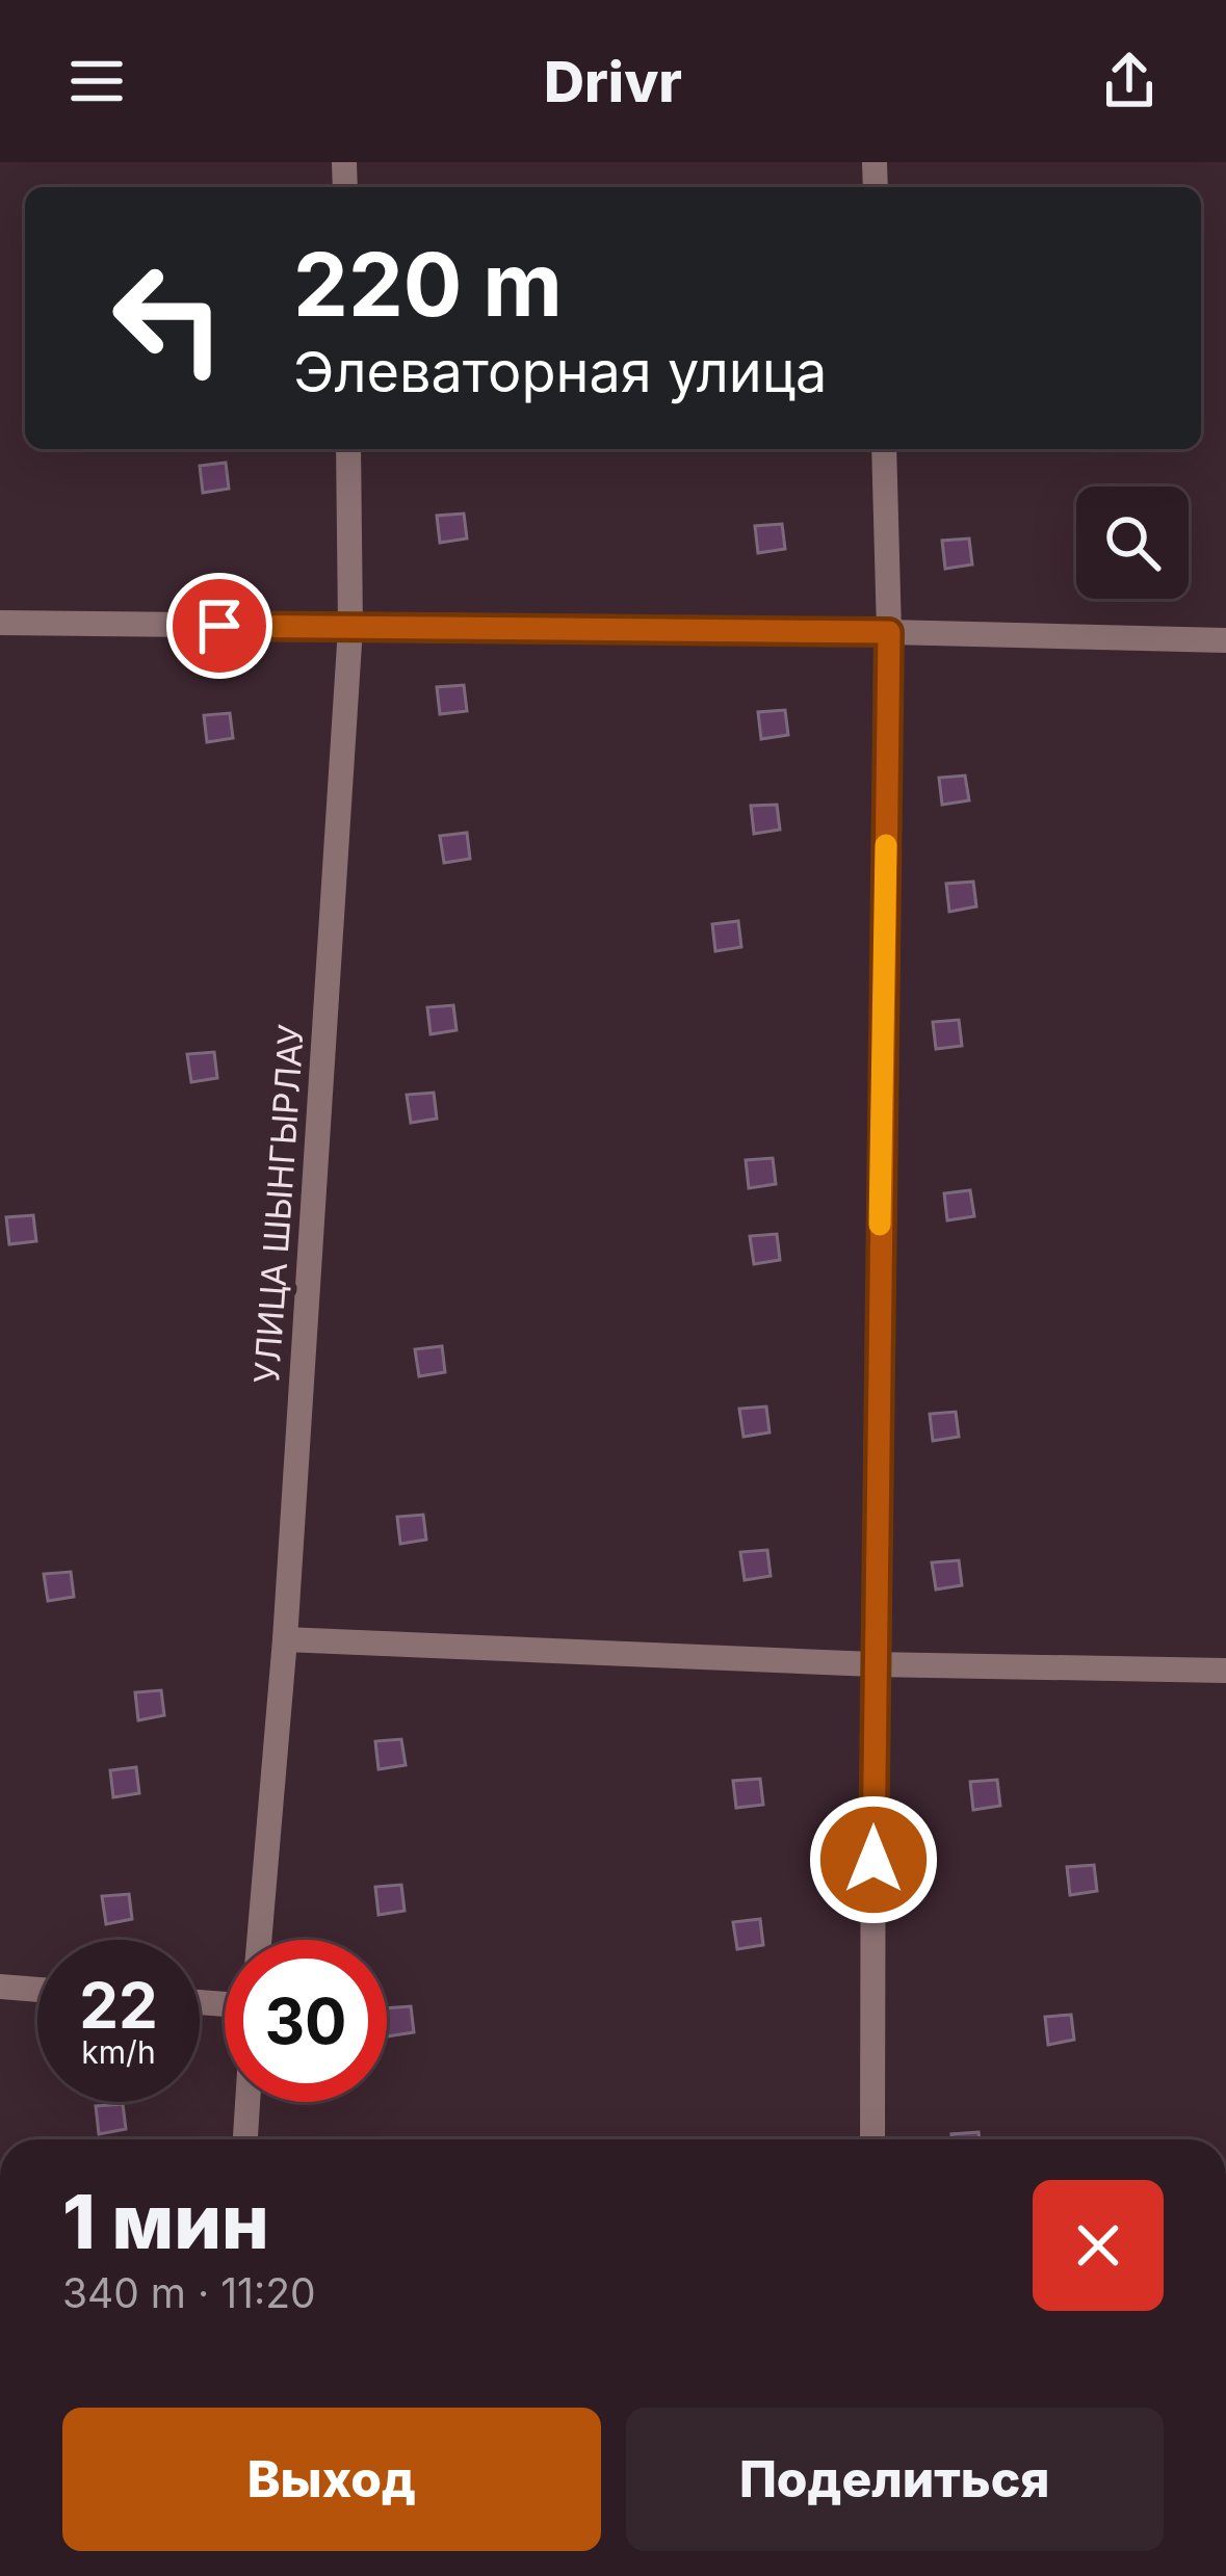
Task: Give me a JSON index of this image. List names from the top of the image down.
{
  "streets": {
    "street": ["УЛИЦА ШЫНГЫРЛАУ"]
  },
  "page": {
    "header": "Drivr",
    "turn": ["220 m", "Элеваторная улица"],
    "speed": "22 km/h",
    "limit": "30",
    "heading": ["1 мин", "340 m · 11:20"],
    "buttons": ["Выход", "Поделиться"]
  }
}
